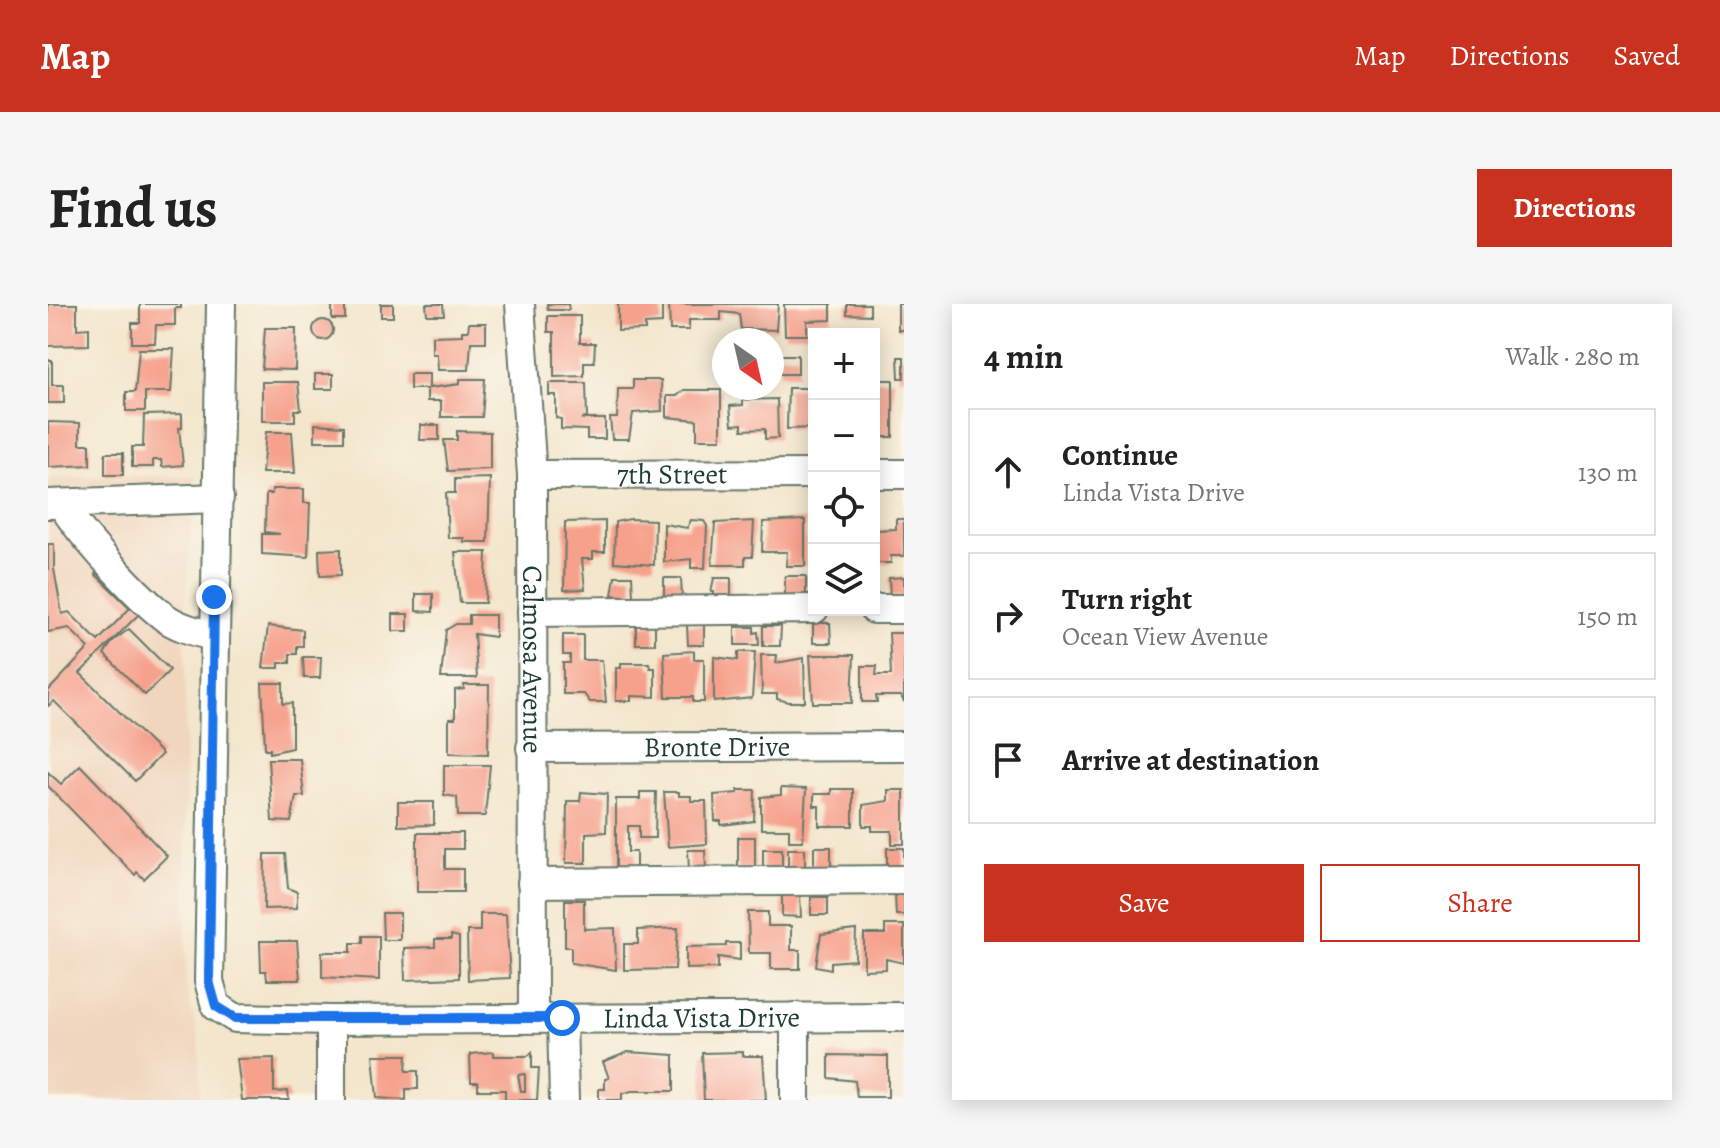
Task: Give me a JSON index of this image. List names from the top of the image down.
{
  "streets": {
    "street": [
      "7th Street",
      "Calmosa Avenue",
      "Bronte Drive",
      "Linda Vista Drive"
    ]
  },
  "crossings": [
    ["7th Street", "Calmosa Avenue"],
    ["Calmosa Avenue", "Bronte Drive"],
    ["Calmosa Avenue", "Linda Vista Drive"]
  ],
  "north": "bottom right",
  "page": {
    "header": "Map",
    "nav": ["Map", "Directions", "Saved"],
    "buttons": [
      "Directions",
      ["Save", "Share"]
    ],
    "title": "Find us",
    "heading": ["4 min", "Walk · 280 m"],
    "map_buttons": ["+", "−"],
    "list": [
      ["Continue", "Linda Vista Drive", "130 m"],
      ["Turn right", "Ocean View Avenue", "150 m"],
      "Arrive at destination"
    ]
  }
}
